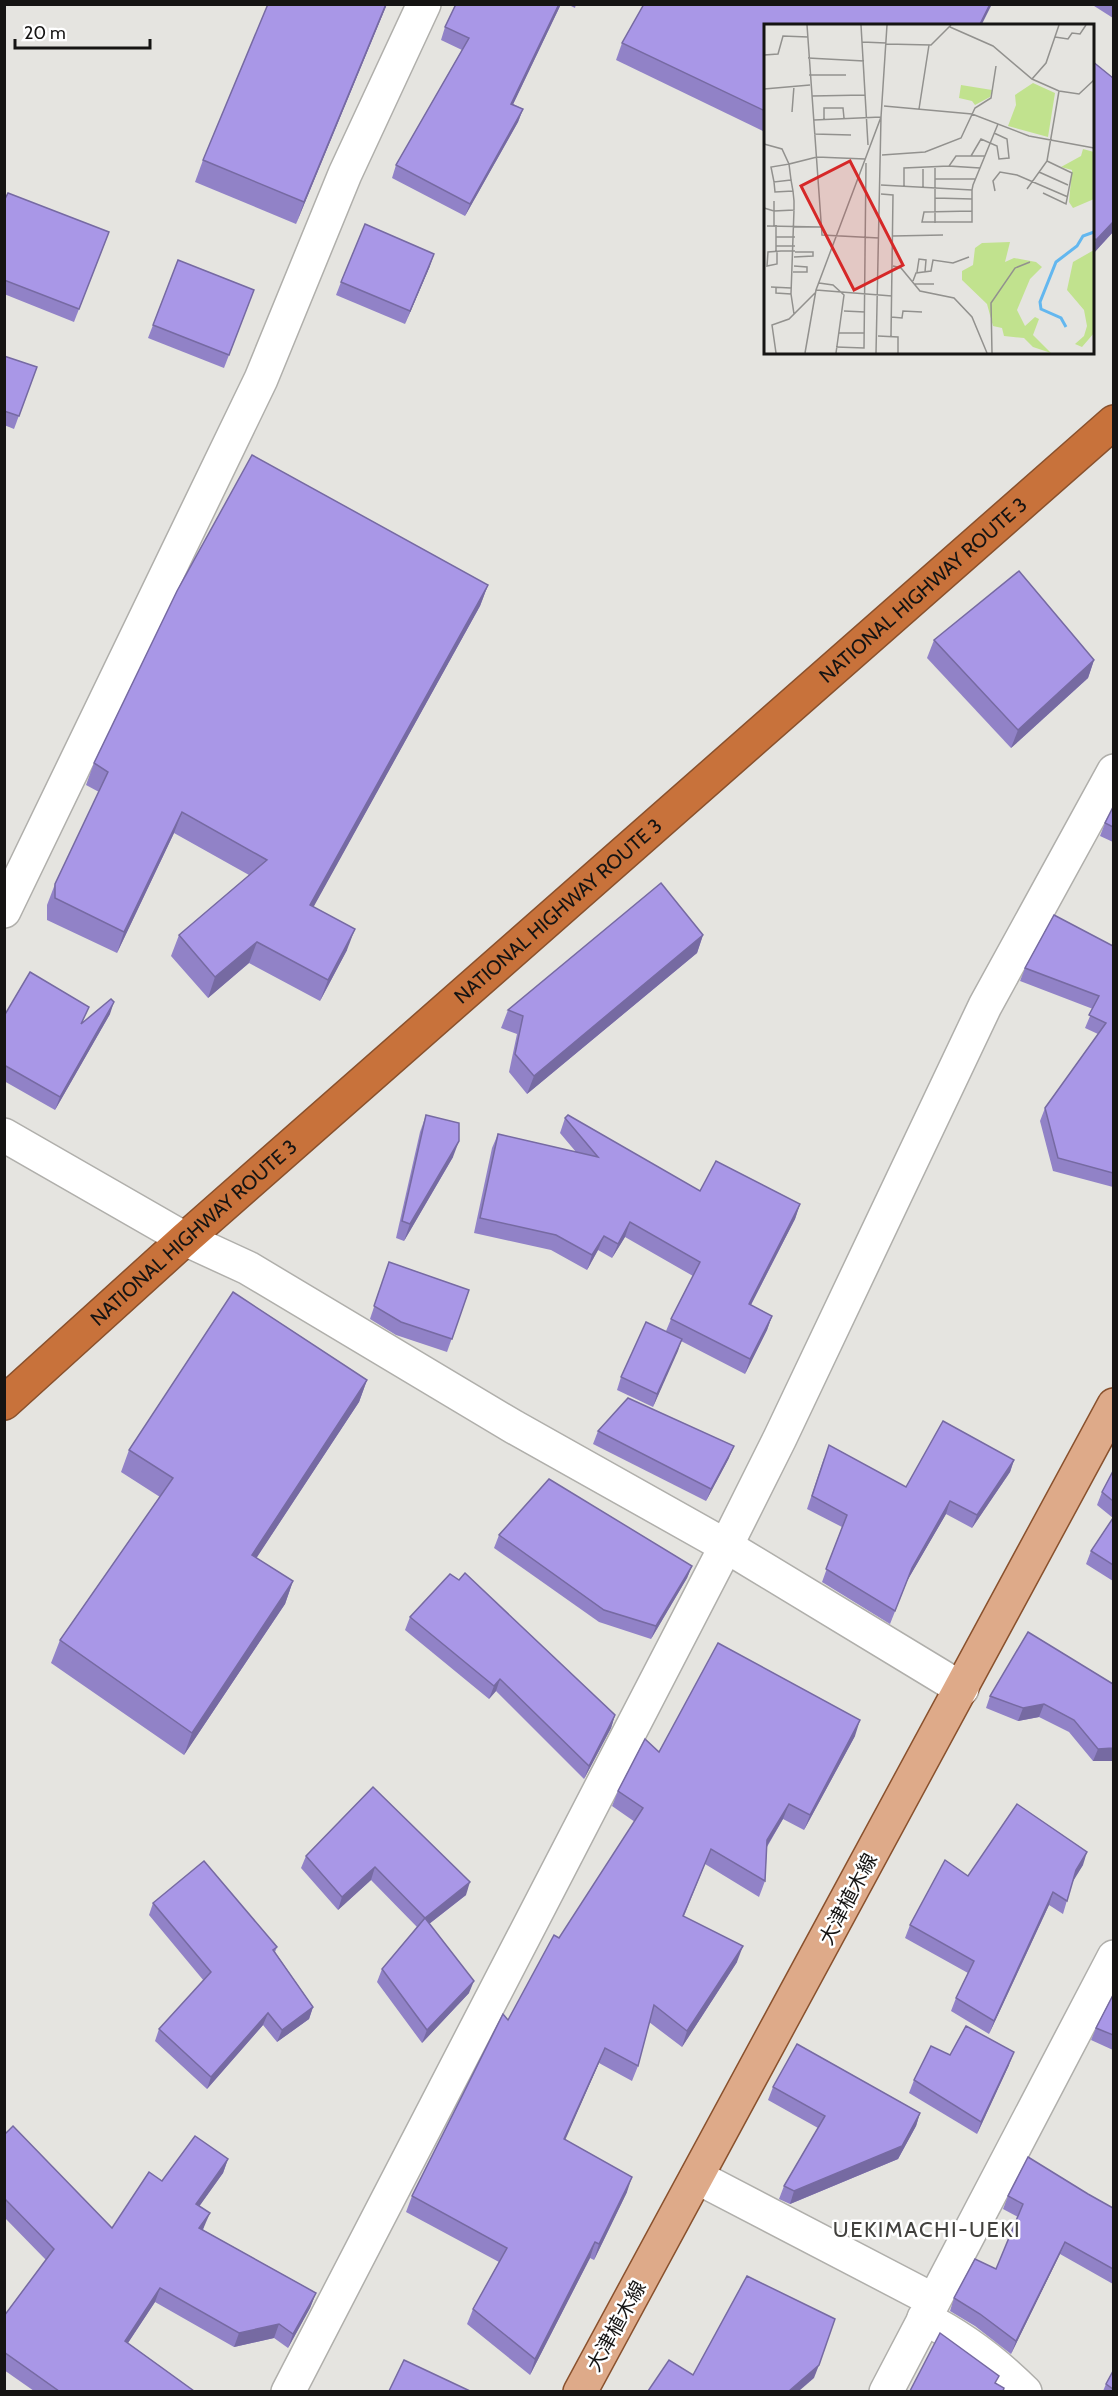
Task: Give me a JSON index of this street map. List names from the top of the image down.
{
  "streets": {
    "highway": ["NATIONAL HIGHWAY ROUTE 3"],
    "main road": ["大津植木線"]
  },
  "districts": ["UEKIMACHI-UEKI"],
  "scale_bar": "20 m"
}
